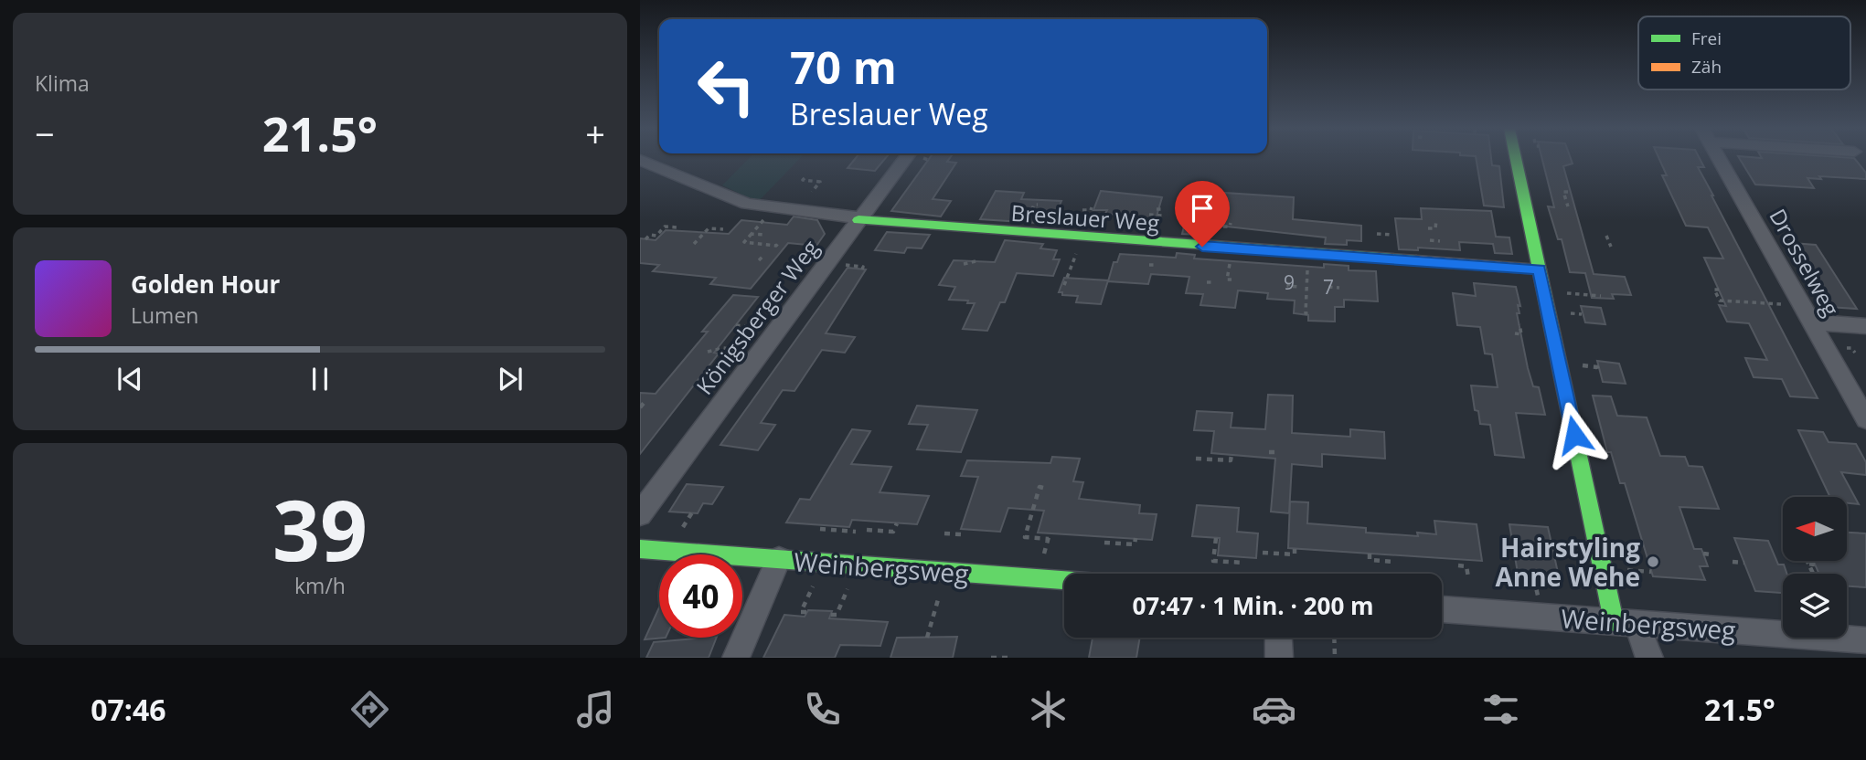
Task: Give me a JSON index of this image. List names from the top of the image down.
{
  "streets": {
    "street": [
      "Breslauer Weg",
      "Drosselweg",
      "Königsberger Weg",
      "Weinbergsweg"
    ]
  },
  "crossings": [
    ["Breslauer Weg", "Königsberger Weg"]
  ],
  "places": ["Hairstyling Anne Wehe"],
  "house_numbers": ["9", "7"],
  "legend": ["Frei", "Zäh"],
  "north": "left",
  "page": {
    "tile": [
      "Klima",
      ["39", "km/h"]
    ],
    "turn": ["70 m", "Breslauer Weg"],
    "heat": ["−", "21.5°", "+"],
    "song": ["Golden Hour", "Lumen"],
    "limit": "40",
    "trip": "07:47 · 1 Min. · 200 m",
    "tabs": ["07:46", "21.5°"]
  }
}
